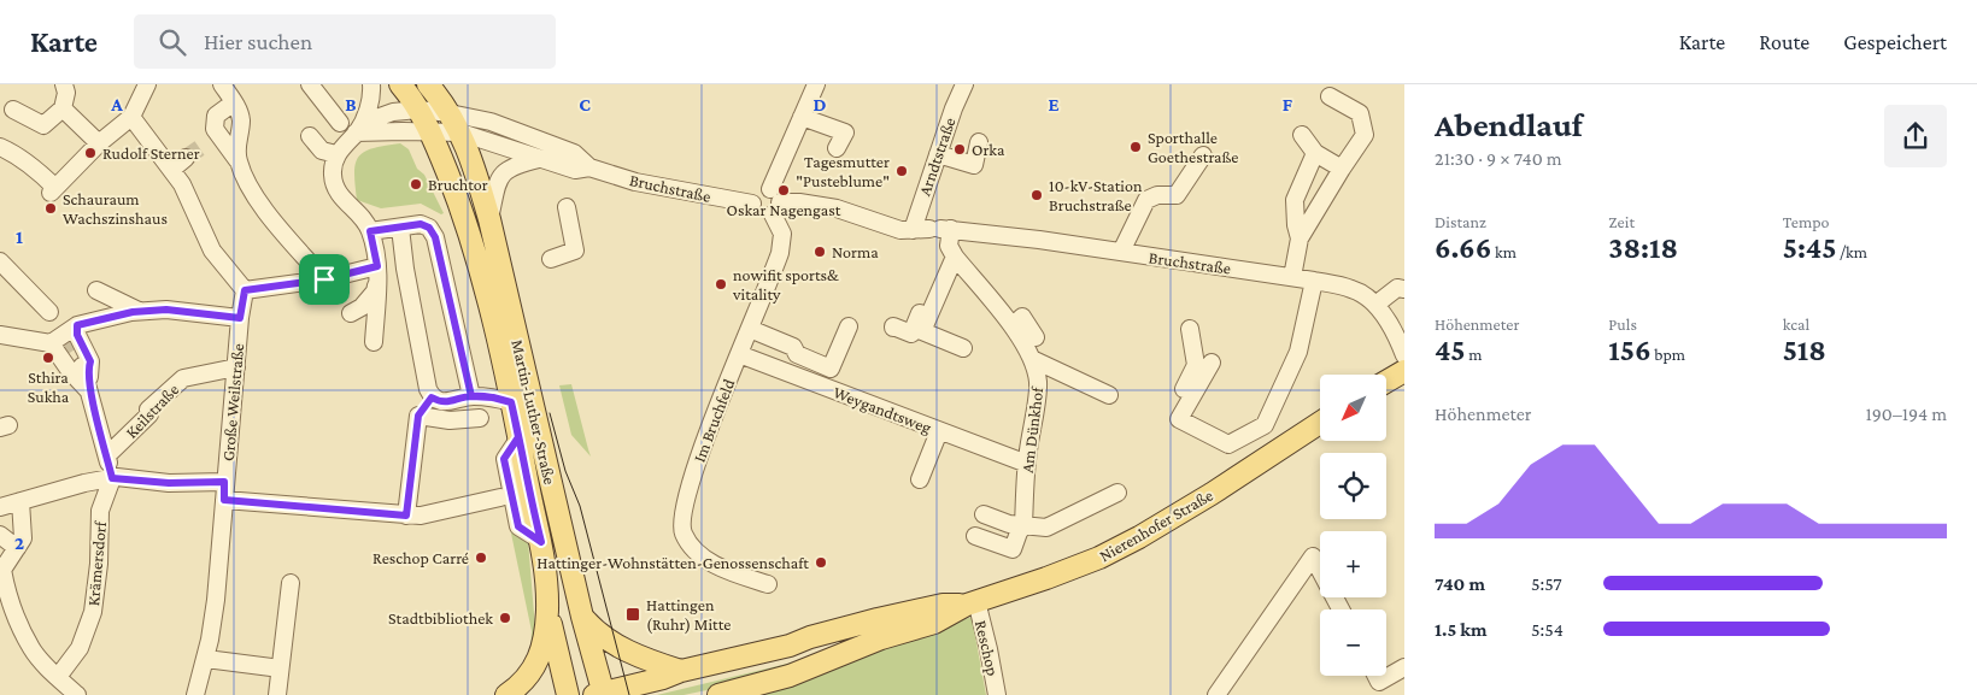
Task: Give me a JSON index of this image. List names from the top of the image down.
{
  "streets": {
    "main road": ["Martin-Luther-Straße", "Nierenhofer Straße"],
    "street": [
      "Arndtstraße",
      "Bruchstraße",
      "Große Weilstraße",
      "Weygandtsweg",
      "Keilstraße",
      "Im Bruchfeld",
      "Am Dünkhof",
      "Krämersdorf",
      "Reschop"
    ]
  },
  "crossings": [
    ["Arndtstraße", "Bruchstraße"],
    ["Bruchstraße", "Martin-Luther-Straße"],
    ["Bruchstraße", "Im Bruchfeld"],
    ["Große Weilstraße", "Keilstraße"],
    ["Weygandtsweg", "Im Bruchfeld"],
    ["Weygandtsweg", "Am Dünkhof"],
    ["Martin-Luther-Straße", "Nierenhofer Straße"],
    ["Nierenhofer Straße", "Reschop"]
  ],
  "places": {
    "other": [
      "Sporthalle Goethestraße",
      "Orka",
      "Rudolf Sterner",
      "Tagesmutter \"Pusteblume\"",
      "Bruchtor",
      "Oskar Nagengast",
      "10-kV-Station Bruchstraße",
      "Schauraum Wachszinshaus",
      "Norma",
      "nowifit sports& vitality",
      "Sthira Sukha",
      "Reschop Carré",
      "Hattinger-Wohnstätten-Genossenschaft",
      "Stadtbibliothek"
    ],
    "transit": ["Hattingen (Ruhr) Mitte"]
  },
  "north": "bottom left",
  "page": {
    "header": "Karte",
    "search": "Hier suchen",
    "nav": ["Karte", "Route", "Gespeichert"],
    "heading": ["Abendlauf", "21:30 · 9 × 740 m"],
    "stats": [
      ["Distanz", "6.66 km"],
      ["Zeit", "38:18"],
      ["Tempo", "5:45 /km"],
      ["Höhenmeter", "45 m"],
      ["Puls", "156 bpm"],
      ["kcal", "518"]
    ],
    "map_buttons": ["+", "−"],
    "chart": ["Höhenmeter", "190–194 m"],
    "list": [
      {
        "name": "740 m",
        "note": "5:57"
      },
      {
        "name": "1.5 km",
        "note": "5:54"
      }
    ]
  },
  "grid": {
    "columns": [
      "A",
      "B",
      "C",
      "D",
      "E",
      "F"
    ],
    "rows": ["1", "2"]
  }
}
